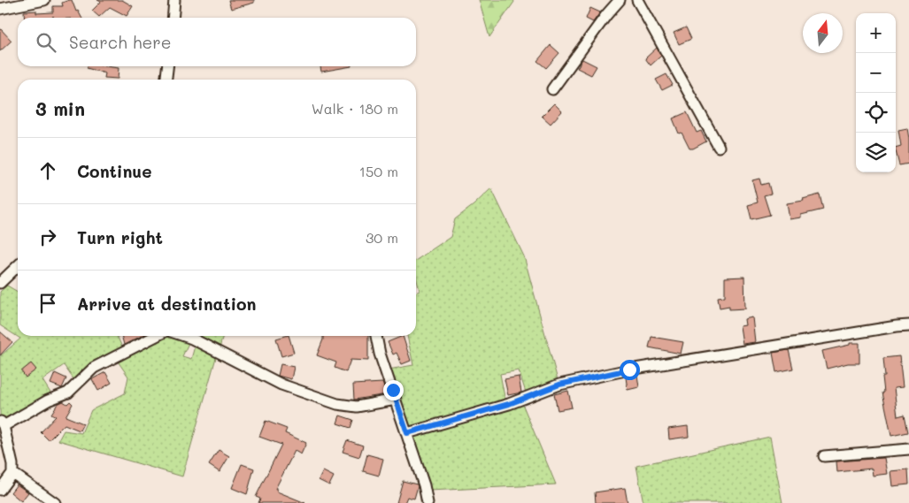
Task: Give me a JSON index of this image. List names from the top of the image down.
{
  "north": "top",
  "page": {
    "map_buttons": ["+", "−"],
    "search": "Search here",
    "heading": ["3 min", "Walk · 180 m"],
    "list": [
      ["Continue", "150 m"],
      ["Turn right", "30 m"],
      "Arrive at destination"
    ]
  }
}
